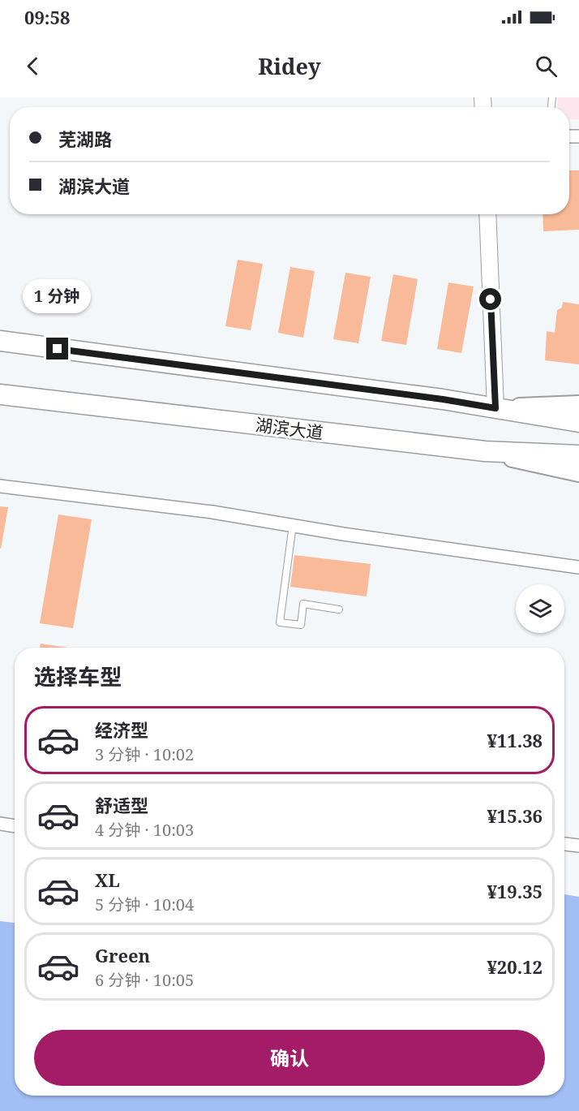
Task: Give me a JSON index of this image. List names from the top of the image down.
{
  "streets": {
    "main road": ["湖滨大道"]
  },
  "page": {
    "status": "09:58",
    "header": "Ridey",
    "banner": ["芜湖路", "湖滨大道"],
    "bubble": "1 分钟",
    "heading": "选择车型",
    "list": [
      {
        "name": "经济型",
        "note": "3 分钟 · 10:02",
        "value": "¥11.38"
      },
      {
        "name": "舒适型",
        "note": "4 分钟 · 10:03",
        "value": "¥15.36"
      },
      {
        "name": "XL",
        "note": "5 分钟 · 10:04",
        "value": "¥19.35"
      },
      {
        "name": "Green",
        "note": "6 分钟 · 10:05",
        "value": "¥20.12"
      }
    ],
    "buttons": "确认"
  }
}
